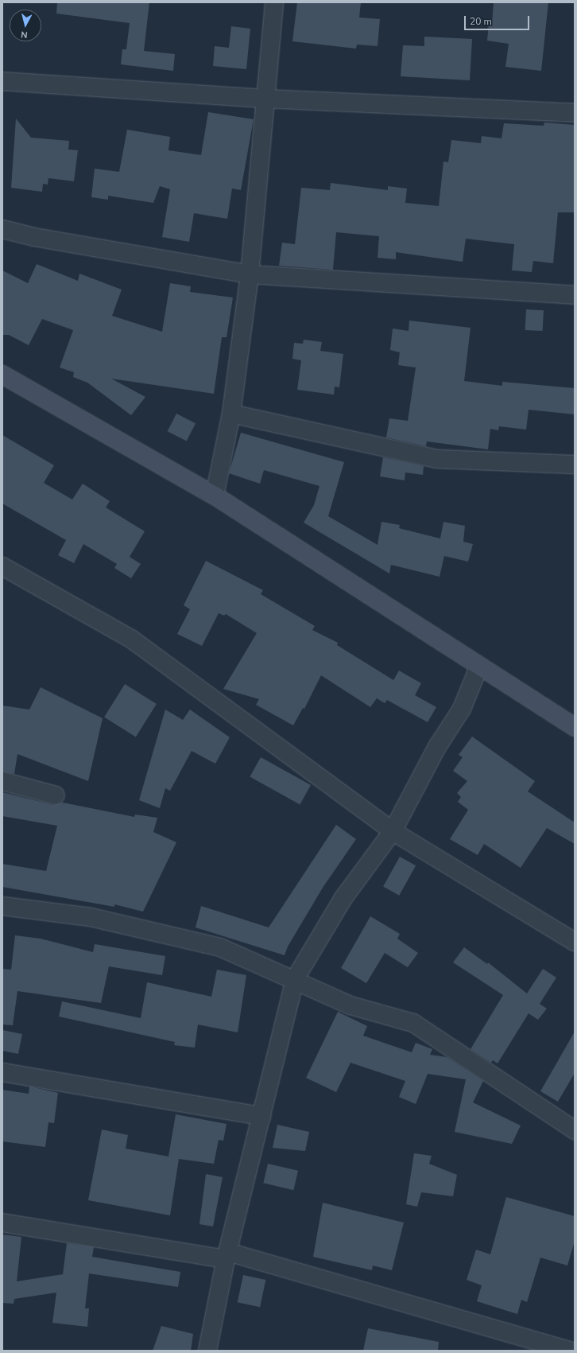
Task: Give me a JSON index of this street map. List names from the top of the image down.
{
  "scale_bar": "20 m",
  "north": "bottom"
}
